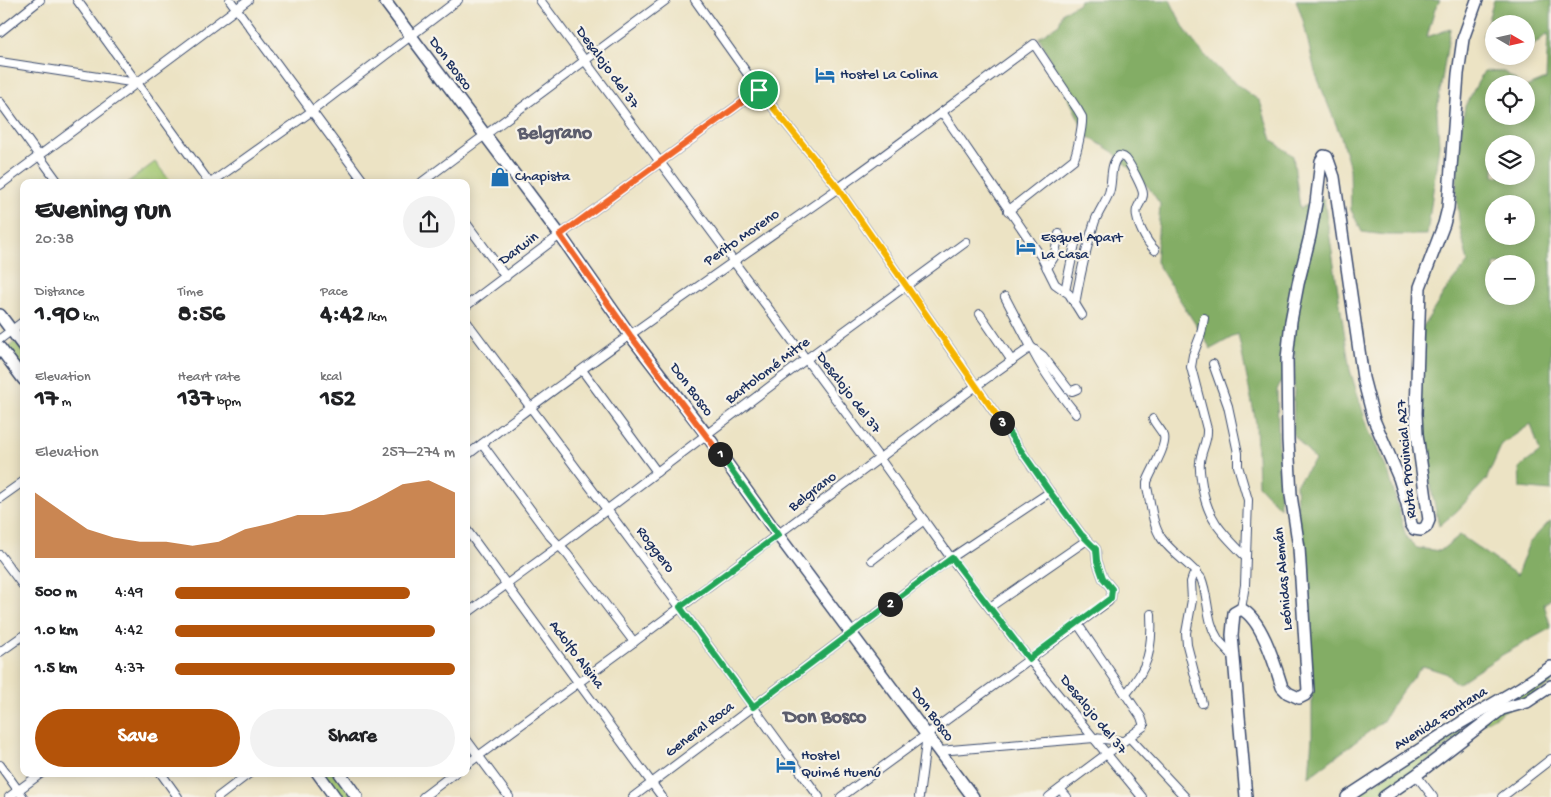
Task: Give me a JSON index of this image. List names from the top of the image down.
{
  "streets": {
    "street": [
      "Don Bosco",
      "Desalojo del 37",
      "Perito Moreno",
      "Darwin",
      "Bartolomé Mitre",
      "Ruta Provincial A27",
      "Belgrano",
      "Roggero",
      "Leónidas Alemán",
      "Adolfo Alsina",
      "Avenida Fontana",
      "General Roca"
    ]
  },
  "crossings": [
    ["Don Bosco", "Perito Moreno"],
    ["Don Bosco", "Darwin"],
    ["Don Bosco", "Bartolomé Mitre"],
    ["Don Bosco", "Belgrano"],
    ["Don Bosco", "General Roca"],
    ["Desalojo del 37", "Perito Moreno"],
    ["Desalojo del 37", "Darwin"],
    ["Desalojo del 37", "Bartolomé Mitre"],
    ["Desalojo del 37", "Belgrano"],
    ["Desalojo del 37", "General Roca"],
    ["Perito Moreno", "Roggero"],
    ["Bartolomé Mitre", "Roggero"],
    ["Bartolomé Mitre", "Adolfo Alsina"],
    ["Ruta Provincial A27", "Leónidas Alemán"],
    ["Belgrano", "Roggero"],
    ["Belgrano", "Adolfo Alsina"],
    ["Roggero", "General Roca"],
    ["Adolfo Alsina", "General Roca"]
  ],
  "districts": ["Belgrano", "Don Bosco"],
  "places": {
    "hotel": ["Hostel La Colina", "Esquel Apart La Casa", "Hostel Quimé Huenú"],
    "shop": ["Chapista"]
  },
  "north": "right",
  "page": {
    "map_buttons": ["+", "−"],
    "heading": ["Evening run", "20:38"],
    "stats": [
      ["Distance", "1.90 km"],
      ["Time", "8:56"],
      ["Pace", "4:42 /km"],
      ["Elevation", "17 m"],
      ["Heart rate", "137 bpm"],
      ["kcal", "152"]
    ],
    "pins": ["3", "1", "2"],
    "chart": ["Elevation", "257–274 m"],
    "list": [
      {
        "name": "500 m",
        "note": "4:49"
      },
      {
        "name": "1.0 km",
        "note": "4:42"
      },
      {
        "name": "1.5 km",
        "note": "4:37"
      }
    ],
    "buttons": ["Save", "Share"]
  }
}
